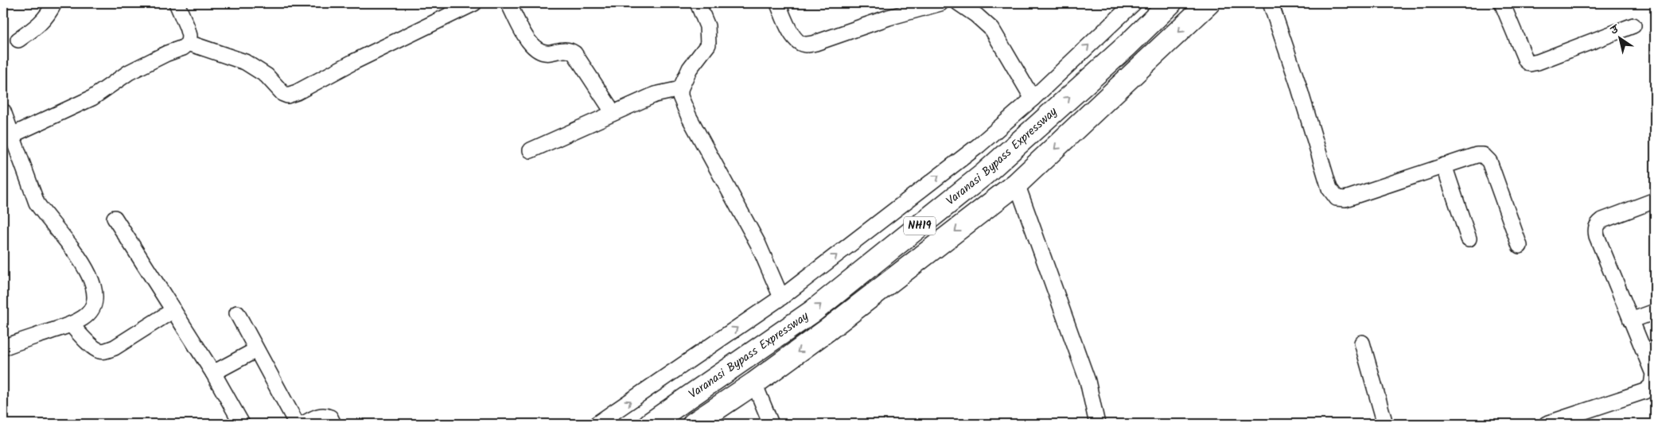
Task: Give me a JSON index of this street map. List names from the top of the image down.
{
  "streets": {
    "highway": ["Varanasi Bypass Expressway", "NH19"]
  },
  "north": "top left"
}
